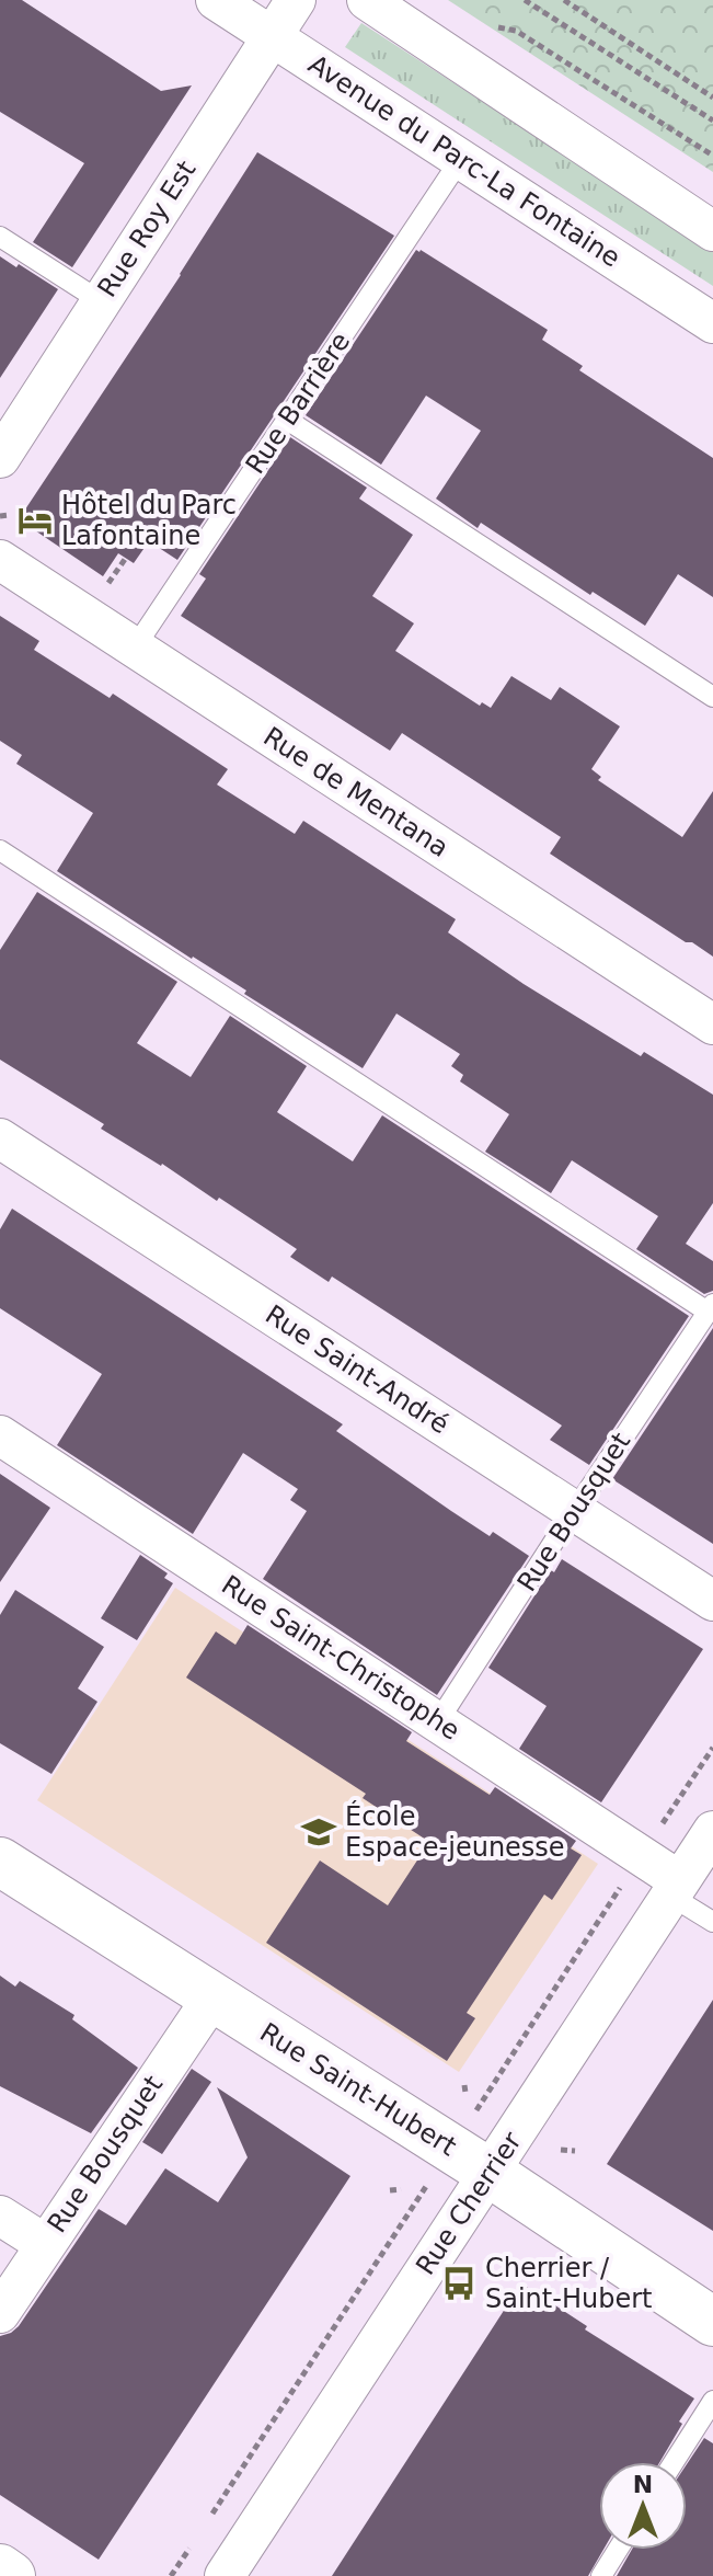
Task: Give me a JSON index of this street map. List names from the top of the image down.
{
  "streets": {
    "street": [
      "Avenue du Parc-La Fontaine",
      "Rue Roy Est",
      "Rue de Mentana",
      "Rue Saint-André",
      "Rue Bousquet",
      "Rue Saint-Christophe",
      "Rue Saint-Hubert",
      "Rue Cherrier"
    ],
    "lane": ["Rue Barrière"]
  },
  "crossings": [
    ["Avenue du Parc-La Fontaine", "Rue Roy Est"],
    ["Avenue du Parc-La Fontaine", "Rue Barrière"],
    ["Rue Barrière", "Rue de Mentana"],
    ["Rue Saint-André", "Rue Bousquet"],
    ["Rue Bousquet", "Rue Saint-Christophe"],
    ["Rue Bousquet", "Rue Saint-Hubert"],
    ["Rue Saint-Christophe", "Rue Cherrier"],
    ["Rue Saint-Hubert", "Rue Cherrier"]
  ],
  "places": {
    "hotel": ["Hôtel du Parc Lafontaine"],
    "school or university": ["École Espace-jeunesse"],
    "bus stop": ["Cherrier / Saint-Hubert"]
  },
  "north": "top"
}
